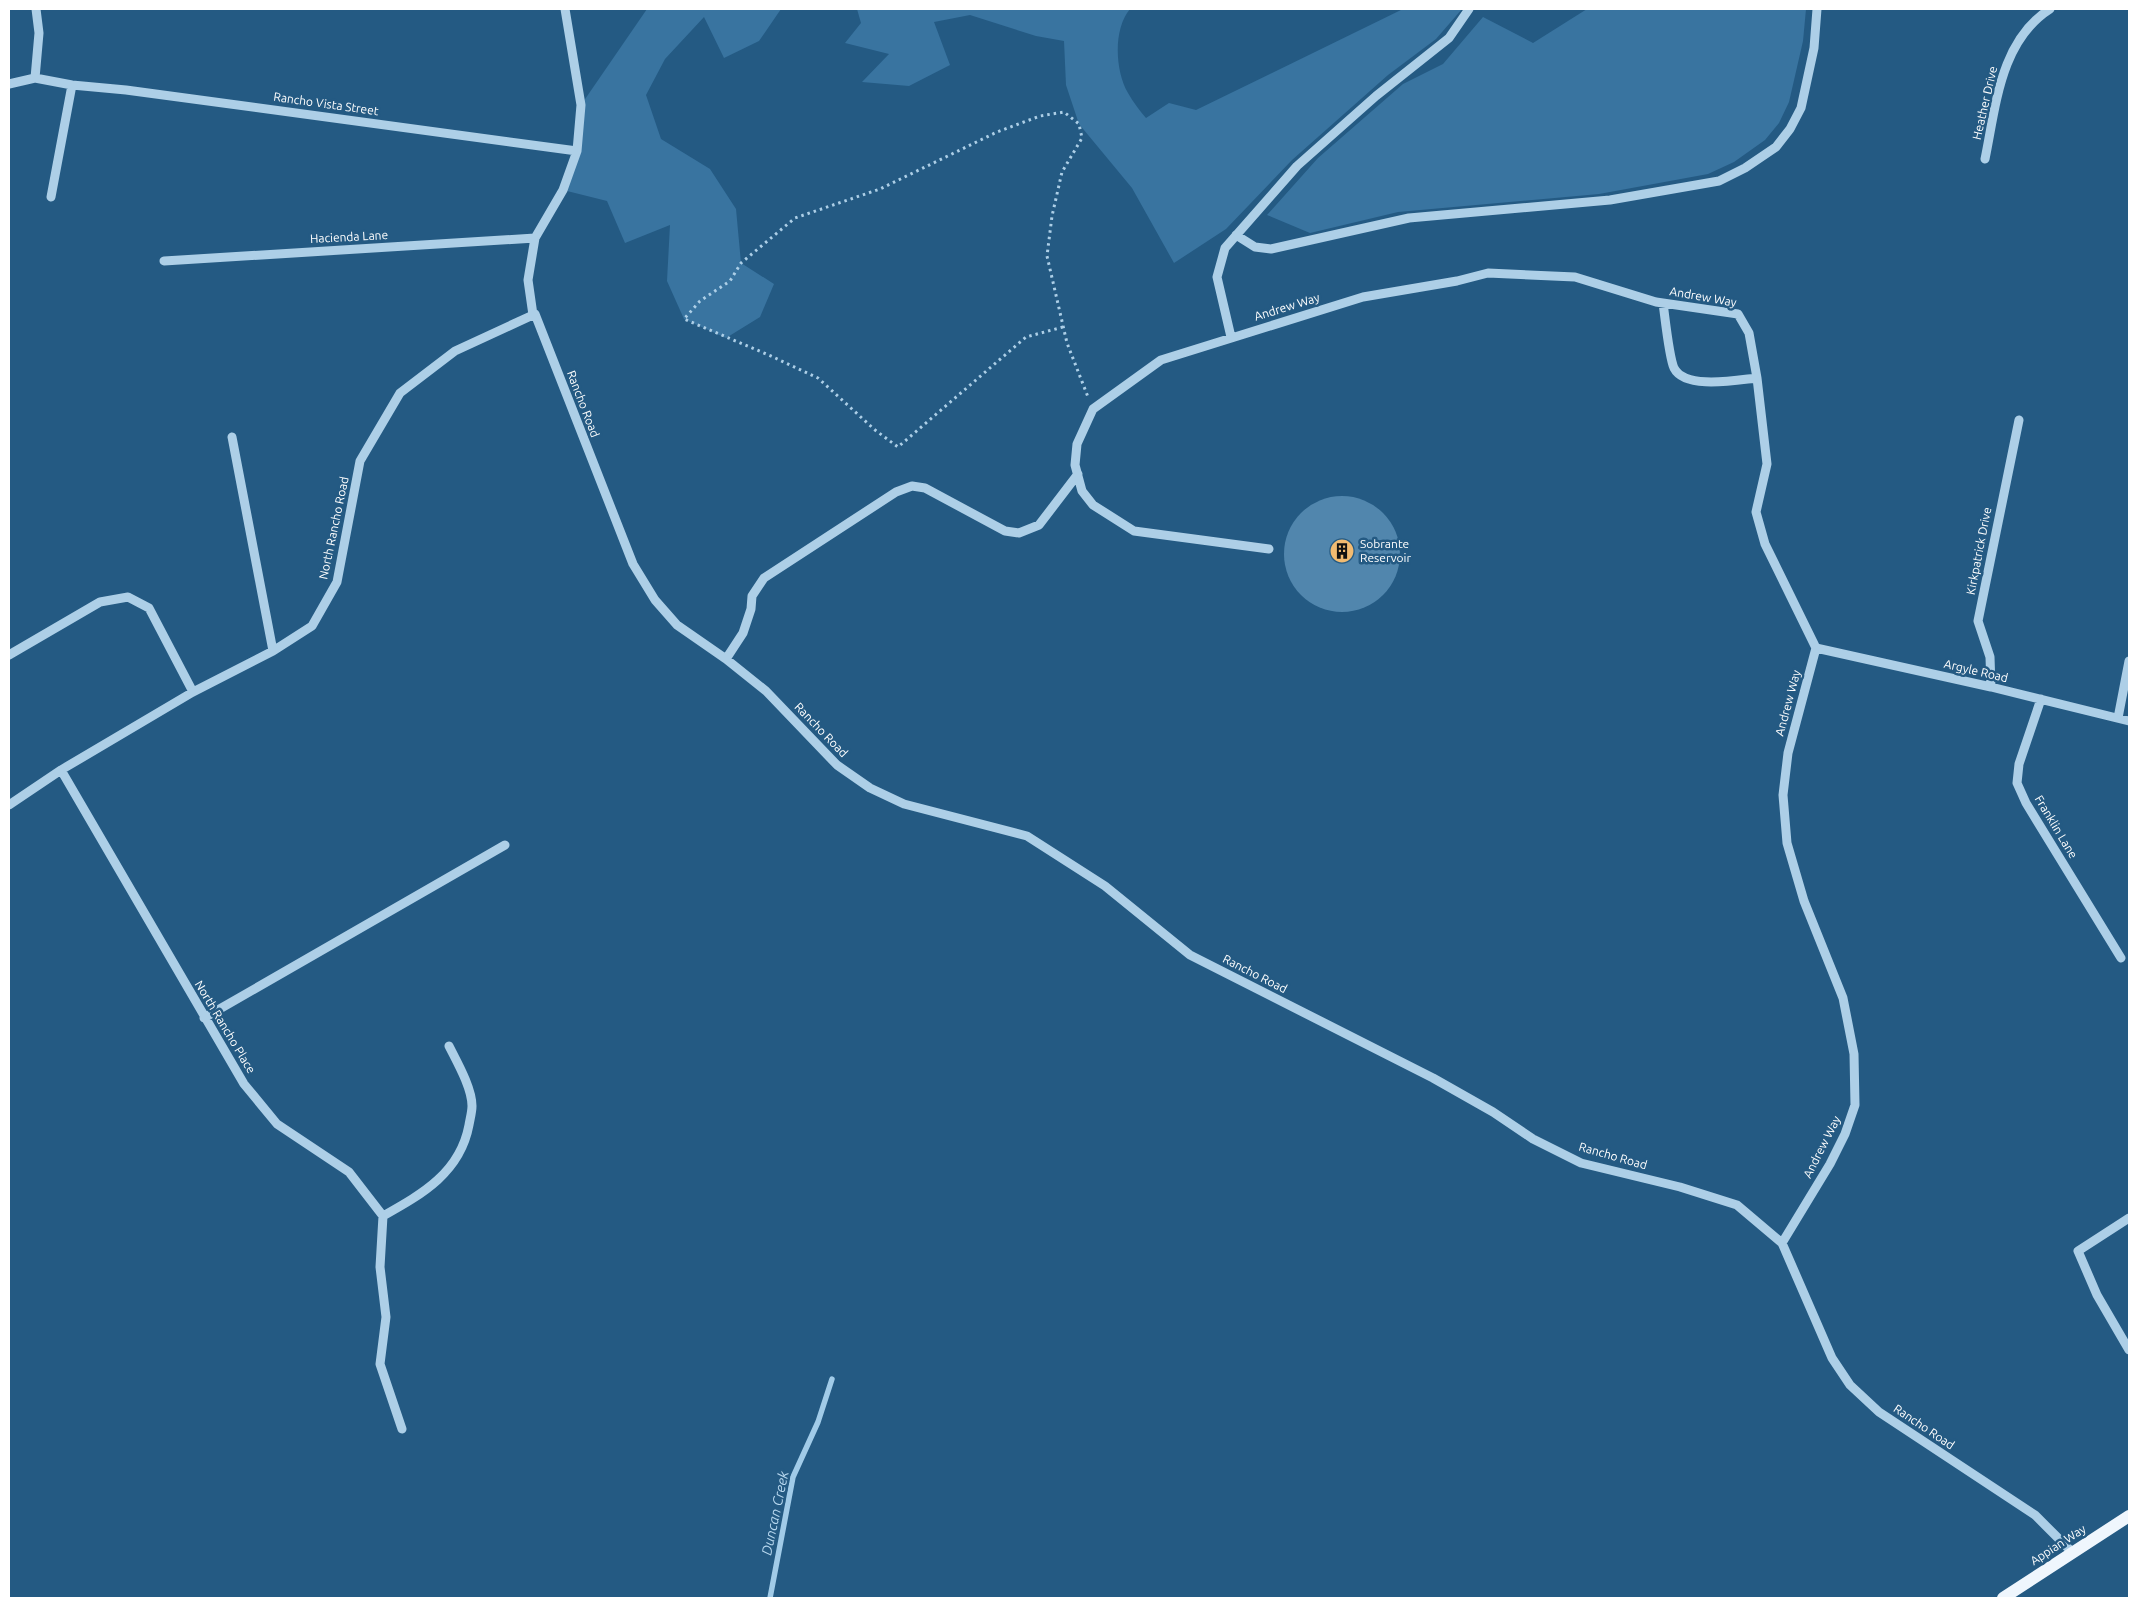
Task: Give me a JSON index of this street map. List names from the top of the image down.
{
  "streets": {
    "main road": ["Appian Way"],
    "street": [
      "Heather Drive",
      "Rancho Vista Street",
      "Hacienda Lane",
      "Andrew Way",
      "Rancho Road",
      "North Rancho Road",
      "Kirkpatrick Drive",
      "Argyle Road",
      "Franklin Lane",
      "North Rancho Place"
    ]
  },
  "crossings": [
    ["Hacienda Lane", "Rancho Road"],
    ["Andrew Way", "Rancho Road"],
    ["Andrew Way", "Argyle Road"],
    ["Rancho Road", "North Rancho Road"],
    ["Rancho Road", "Appian Way"],
    ["North Rancho Road", "North Rancho Place"],
    ["Kirkpatrick Drive", "Argyle Road"],
    ["Argyle Road", "Franklin Lane"]
  ],
  "water": ["Duncan Creek"],
  "places": {
    "building": ["Sobrante Reservoir"]
  }
}
